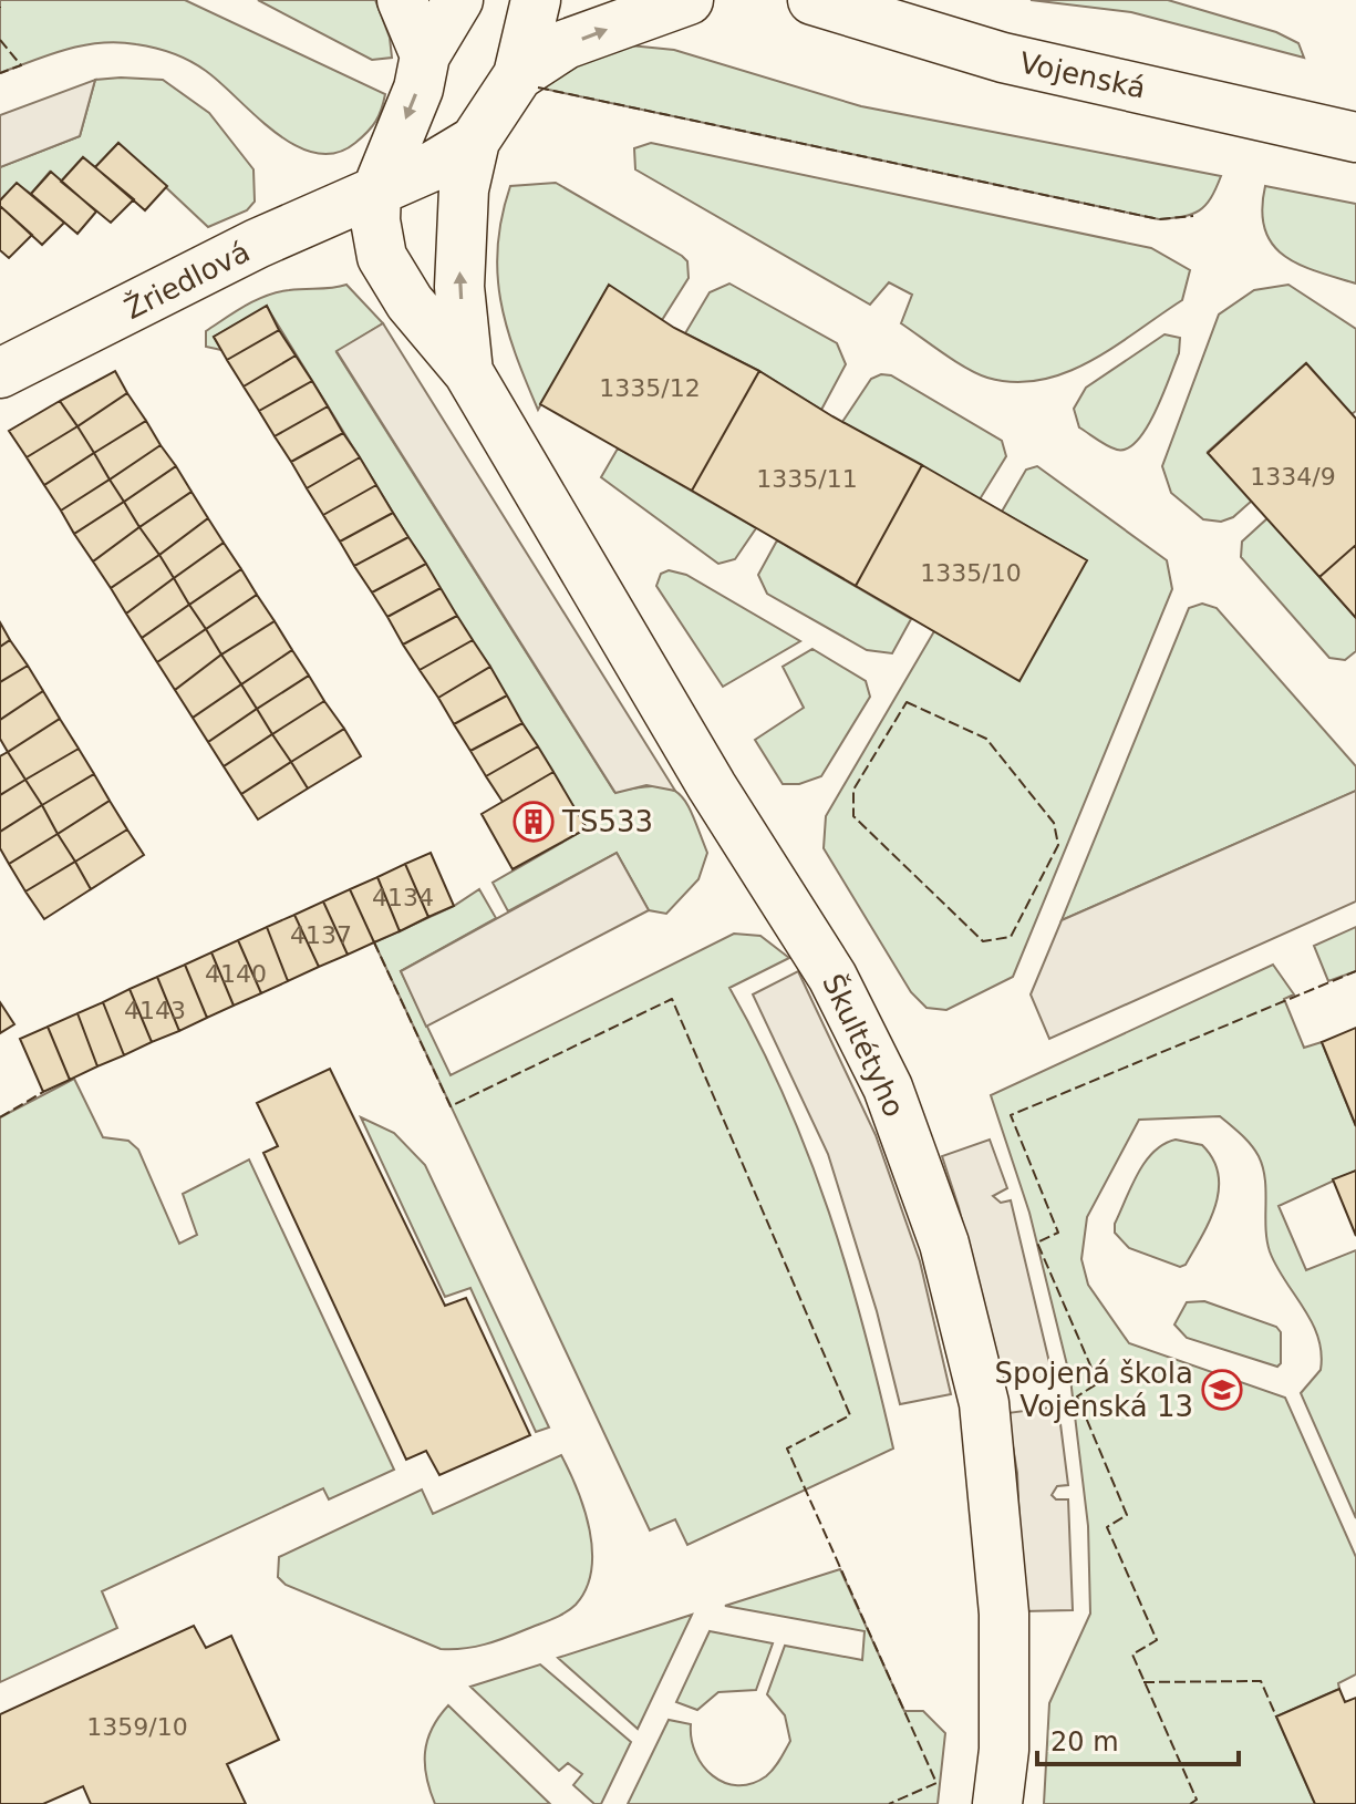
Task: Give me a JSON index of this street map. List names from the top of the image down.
{
  "streets": {
    "street": ["Vojenská", "Žriedlová", "Škultétyho"]
  },
  "crossings": [
    ["Žriedlová", "Škultétyho"]
  ],
  "places": {
    "building": ["TS533"],
    "school or university": ["Spojená škola Vojenská 13"]
  },
  "house_numbers": [
    "1335/12",
    "1334/9",
    "1335/11",
    "1335/10",
    "4134",
    "4137",
    "4140",
    "4143",
    "1359/10"
  ],
  "scale_bar": "20 m"
}
